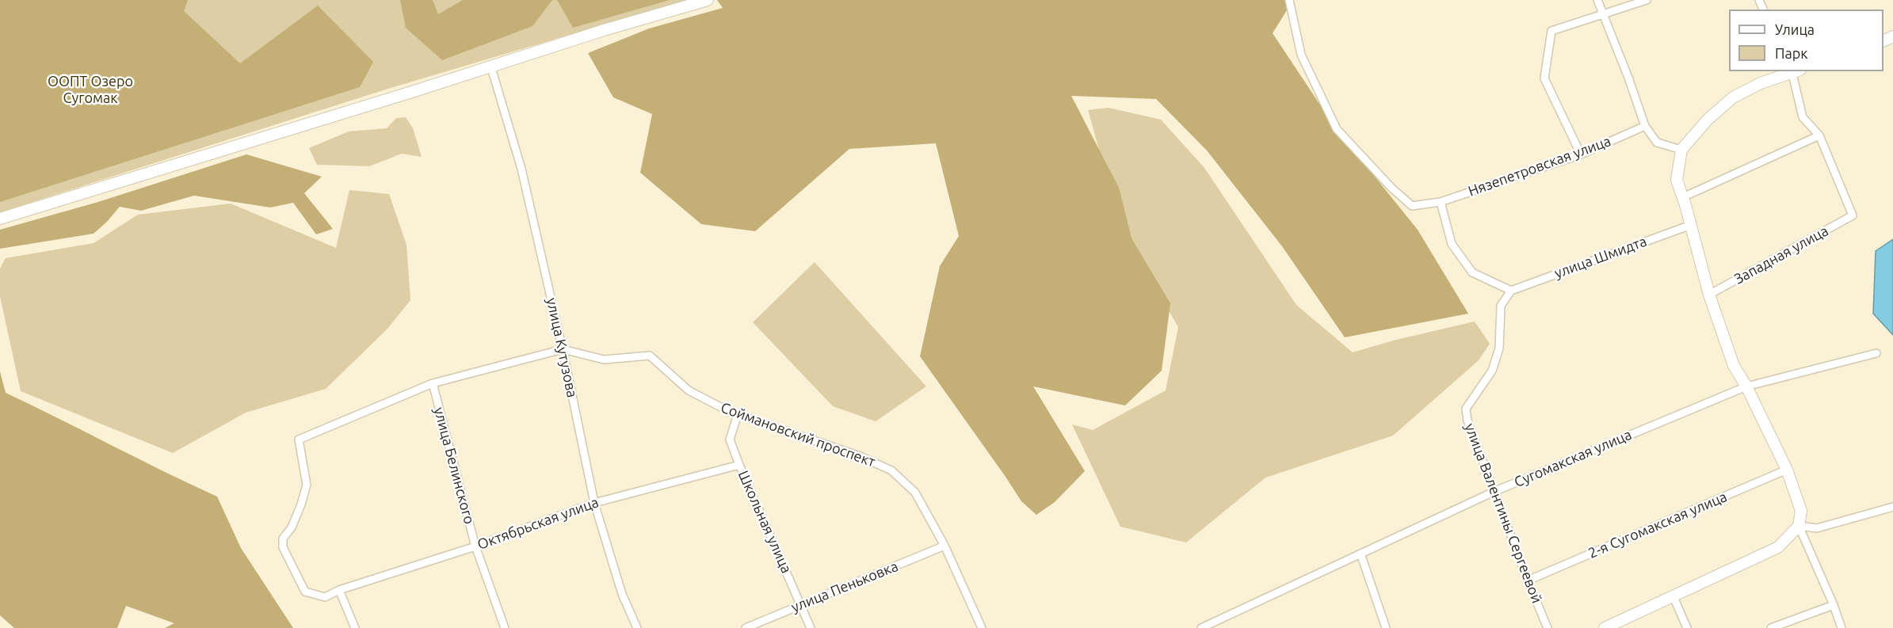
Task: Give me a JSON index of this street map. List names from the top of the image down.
{
  "streets": {
    "street": [
      "Нязепетровская улица",
      "Западная улица",
      "улица Шмидта",
      "улица Кутузова",
      "Соймановский проспект",
      "Сугомакская улица",
      "улица Белинского",
      "улица Валентины Сергеевой",
      "Школьная улица",
      "Октябрьская улица",
      "2-я Сугомакская улица",
      "улица Пеньковка"
    ]
  },
  "crossings": [
    ["улица Шмидта", "улица Валентины Сергеевой"],
    ["улица Кутузова", "Соймановский проспект"],
    ["улица Кутузова", "Октябрьская улица"],
    ["Соймановский проспект", "Школьная улица"],
    ["Соймановский проспект", "улица Пеньковка"],
    ["Сугомакская улица", "улица Валентины Сергеевой"],
    ["улица Белинского", "Октябрьская улица"],
    ["улица Валентины Сергеевой", "2-я Сугомакская улица"],
    ["Школьная улица", "Октябрьская улица"],
    ["Школьная улица", "улица Пеньковка"]
  ],
  "parks": ["ООПТ Озеро Сугомак"],
  "legend": ["Улица", "Парк"]
}
